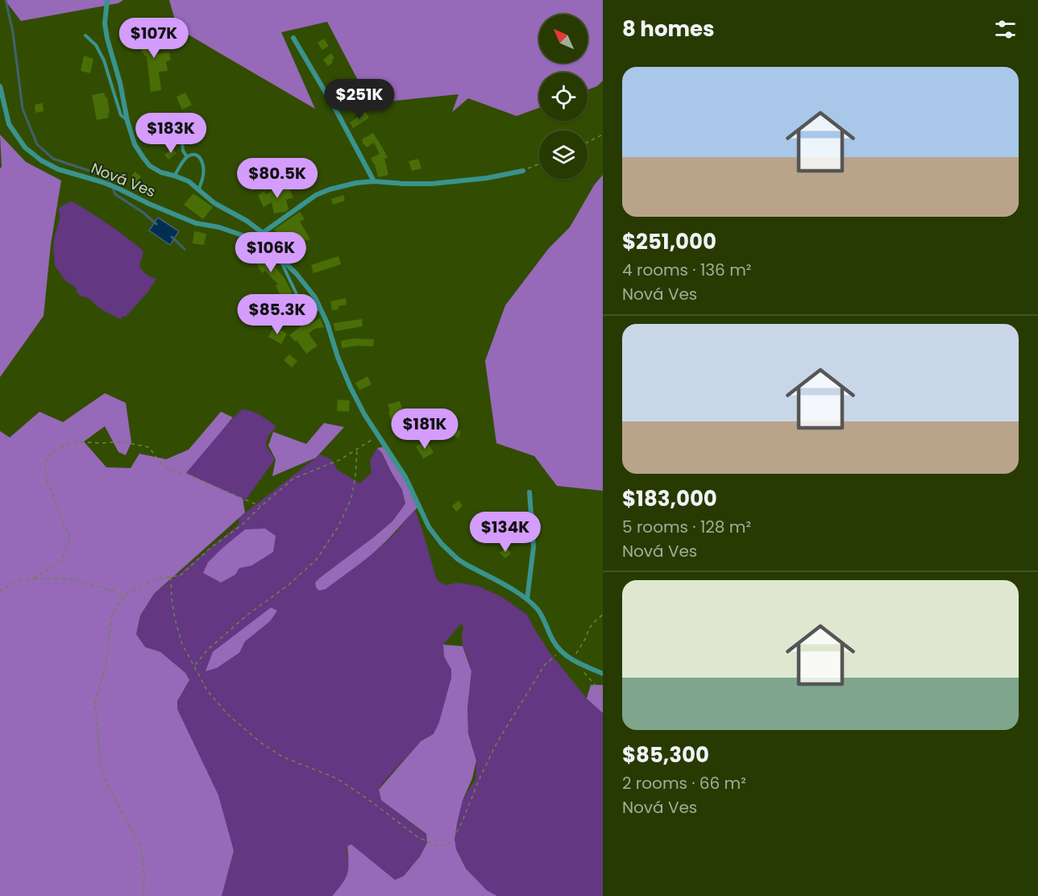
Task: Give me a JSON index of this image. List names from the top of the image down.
{
  "streets": {
    "street": ["Nová Ves"]
  },
  "north": "top left",
  "page": {
    "heading": "8 homes",
    "price": [
      "$107K",
      "$251K",
      "$183K",
      "$80.5K",
      "$106K",
      "$85.3K",
      "$181K",
      "$134K"
    ],
    "list": [
      {
        "name": "$251,000",
        "note": "4 rooms · 136 m² · Nová Ves"
      },
      {
        "name": "$183,000",
        "note": "5 rooms · 128 m² · Nová Ves"
      },
      {
        "name": "$85,300",
        "note": "2 rooms · 66 m² · Nová Ves"
      }
    ]
  }
}
